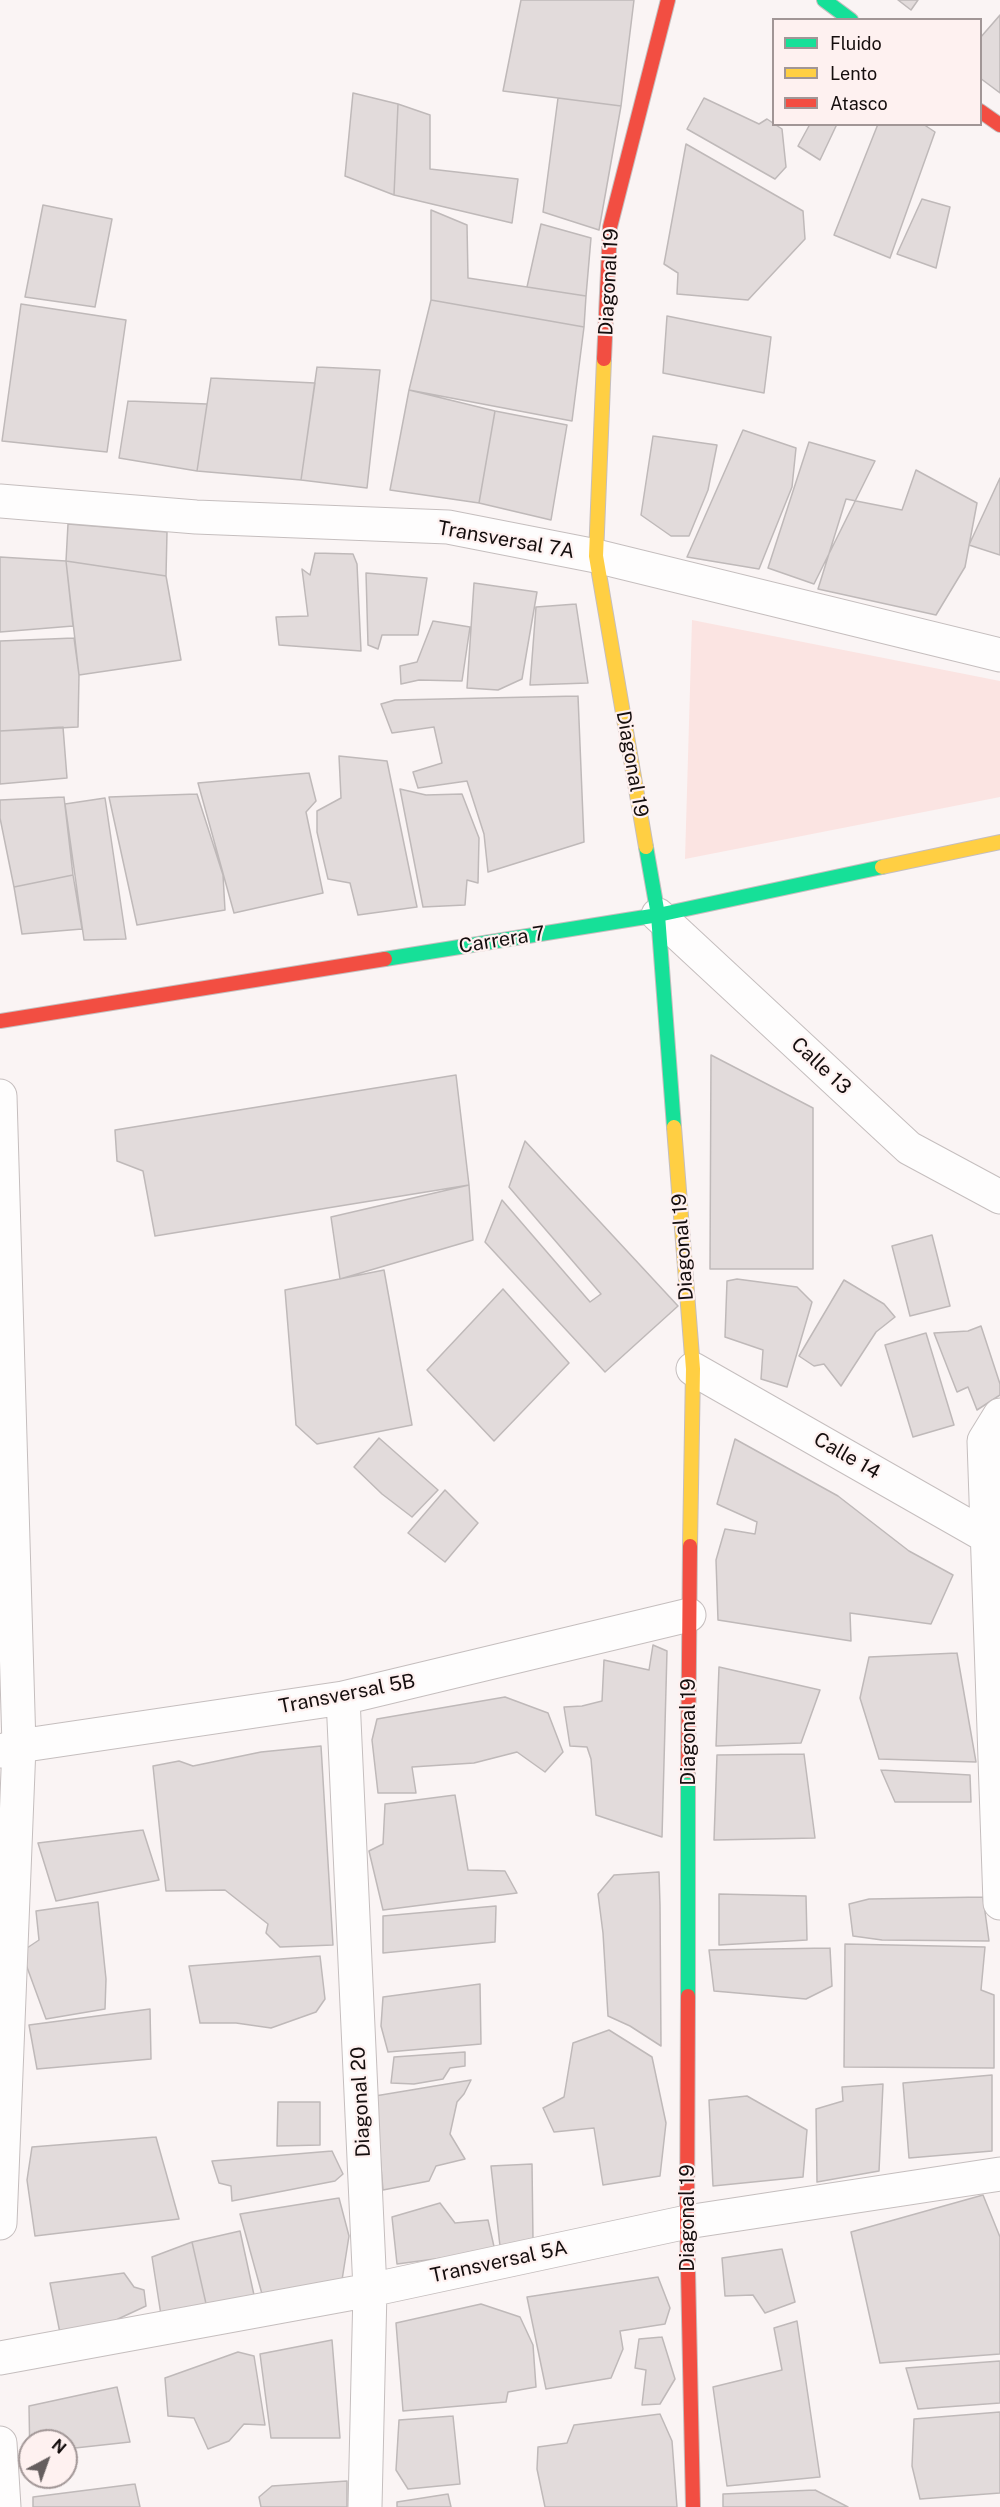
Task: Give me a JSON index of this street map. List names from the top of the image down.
{
  "streets": {
    "main road": ["Diagonal 19", "Carrera 7"],
    "street": [
      "Transversal 7A",
      "Calle 13",
      "Calle 14",
      "Transversal 5B",
      "Diagonal 20",
      "Transversal 5A"
    ]
  },
  "crossings": [
    ["Diagonal 19", "Transversal 7A"],
    ["Diagonal 19", "Carrera 7"],
    ["Diagonal 19", "Calle 13"],
    ["Diagonal 19", "Calle 14"],
    ["Diagonal 19", "Transversal 5B"],
    ["Diagonal 19", "Transversal 5A"],
    ["Carrera 7", "Calle 13"],
    ["Transversal 5B", "Diagonal 20"],
    ["Diagonal 20", "Transversal 5A"]
  ],
  "legend": ["Fluido", "Lento", "Atasco"],
  "north": "top right"
}
